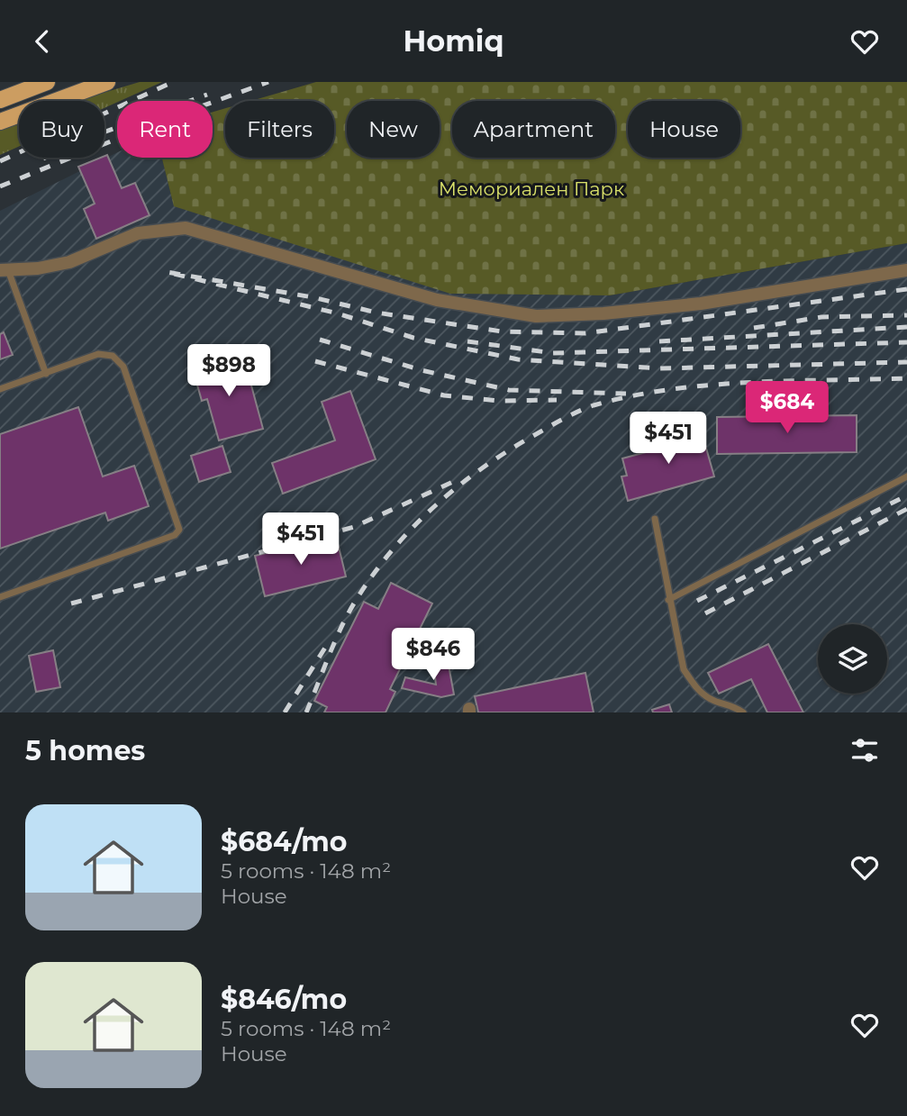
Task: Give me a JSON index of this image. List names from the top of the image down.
{
  "parks": ["Мемориален Парк"],
  "page": {
    "header": "Homiq",
    "chip": [
      "Buy",
      "Rent",
      "Filters",
      "New",
      "Apartment",
      "House"
    ],
    "price": [
      "$898",
      "$684",
      "$451",
      "$451",
      "$846"
    ],
    "heading": "5 homes",
    "list": [
      {
        "name": "$684/mo",
        "note": "5 rooms · 148 m² · House"
      },
      {
        "name": "$846/mo",
        "note": "5 rooms · 148 m² · House"
      }
    ]
  }
}
